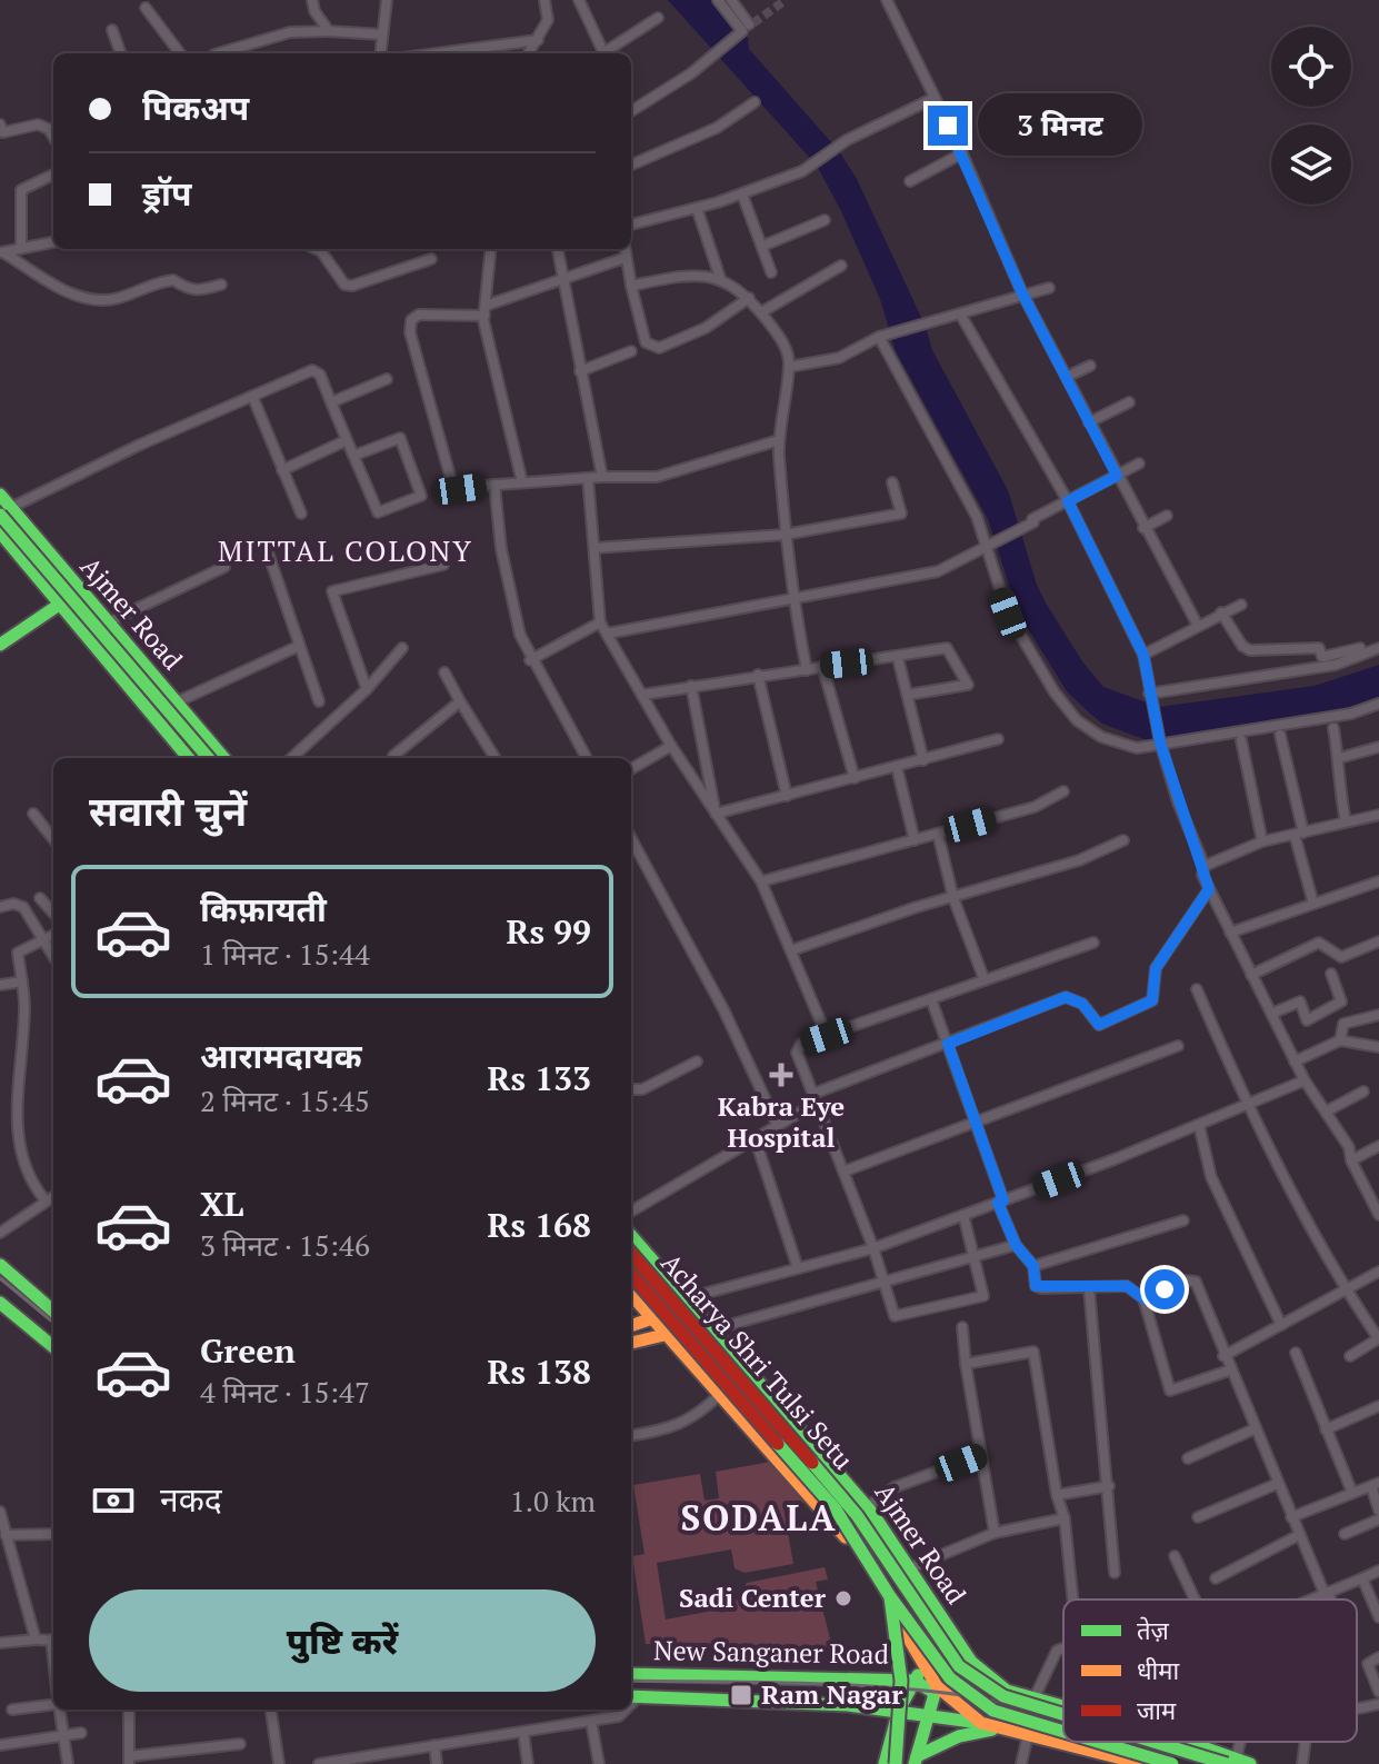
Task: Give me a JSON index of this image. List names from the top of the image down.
{
  "streets": {
    "main road": ["Ajmer Road", "Acharya Shri Tulsi Setu", "New Sanganer Road"]
  },
  "crossings": [
    ["Ajmer Road", "Acharya Shri Tulsi Setu"]
  ],
  "districts": ["MITTAL COLONY", "SODALA"],
  "places": {
    "health": ["Kabra Eye Hospital"],
    "other": ["Sadi Center"],
    "transit": ["Ram Nagar"]
  },
  "legend": ["तेज़", "धीमा", "जाम"],
  "page": {
    "banner": ["पिकअप", "ड्रॉप"],
    "bubble": "3 मिनट",
    "heading": "सवारी चुनें",
    "list": [
      {
        "name": "किफ़ायती",
        "note": "1 मिनट · 15:44",
        "value": "Rs 99"
      },
      {
        "name": "आरामदायक",
        "note": "2 मिनट · 15:45",
        "value": "Rs 133"
      },
      {
        "name": "XL",
        "note": "3 मिनट · 15:46",
        "value": "Rs 168"
      },
      {
        "name": "Green",
        "note": "4 मिनट · 15:47",
        "value": "Rs 138"
      }
    ],
    "pay": ["नकद", "1.0 km"],
    "buttons": "पुष्टि करें"
  }
}
